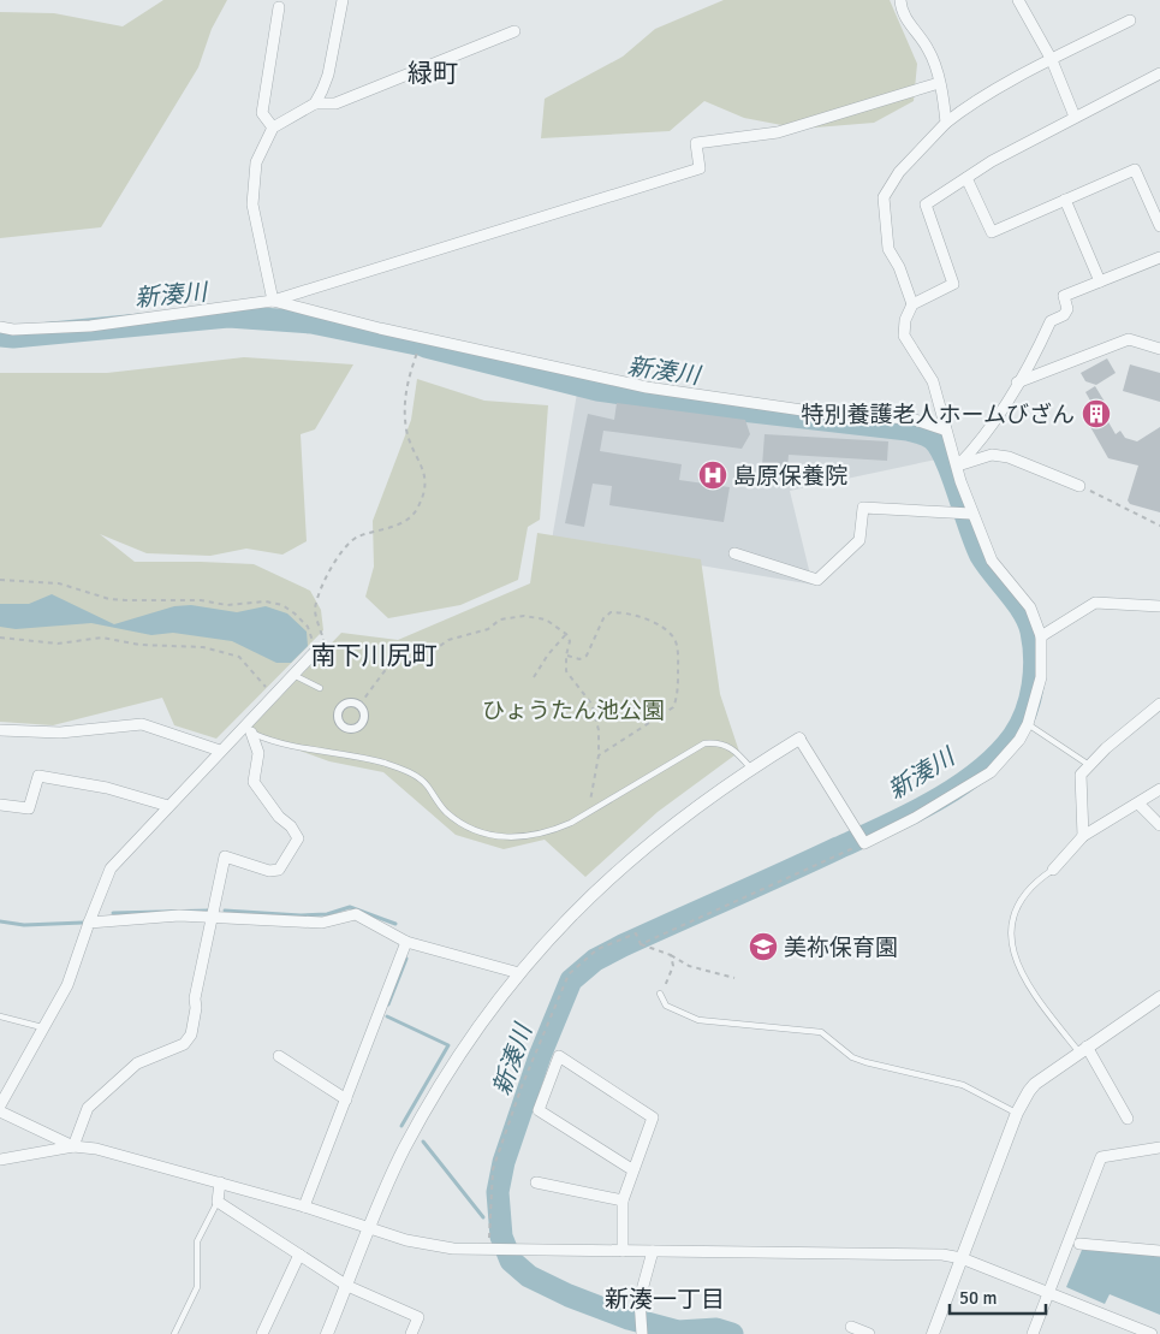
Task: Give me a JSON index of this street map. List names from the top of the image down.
{
  "districts": ["緑町", "南下川尻町", "新湊一丁目"],
  "water": ["新湊川"],
  "parks": ["ひょうたん池公園"],
  "places": {
    "building": ["特別養護老人ホームびざん"],
    "hospital": ["島原保養院"],
    "school or university": ["美祢保育園"]
  },
  "scale_bar": "50 m"
}
